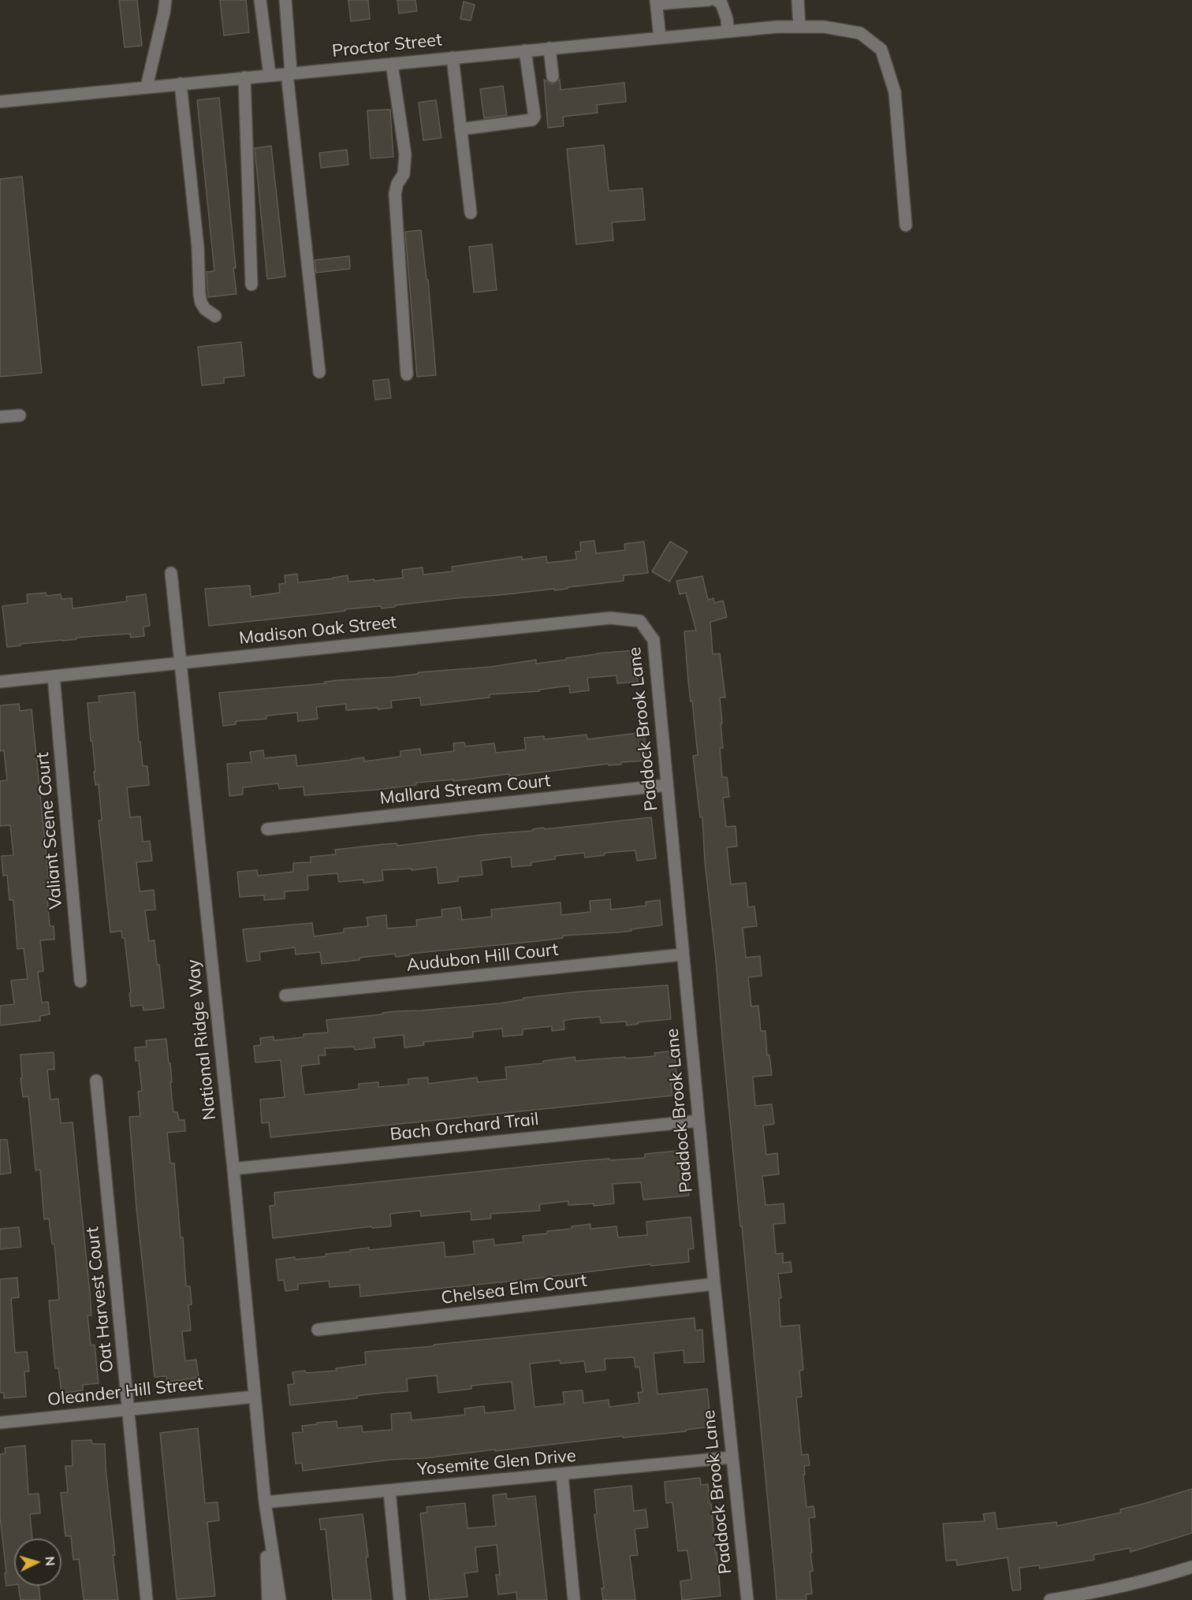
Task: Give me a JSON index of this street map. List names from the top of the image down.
{
  "streets": {
    "street": [
      "Proctor Street",
      "Madison Oak Street",
      "Paddock Brook Lane",
      "Mallard Stream Court",
      "Valiant Scene Court",
      "Audubon Hill Court",
      "National Ridge Way",
      "Bach Orchard Trail",
      "Chelsea Elm Court",
      "Oat Harvest Court",
      "Oleander Hill Street",
      "Yosemite Glen Drive"
    ]
  },
  "crossings": [
    ["Madison Oak Street", "Paddock Brook Lane"],
    ["Madison Oak Street", "Valiant Scene Court"],
    ["Madison Oak Street", "National Ridge Way"],
    ["Paddock Brook Lane", "Mallard Stream Court"],
    ["Paddock Brook Lane", "Audubon Hill Court"],
    ["Paddock Brook Lane", "Bach Orchard Trail"],
    ["Paddock Brook Lane", "Chelsea Elm Court"],
    ["Paddock Brook Lane", "Yosemite Glen Drive"],
    ["National Ridge Way", "Bach Orchard Trail"],
    ["National Ridge Way", "Oleander Hill Street"],
    ["National Ridge Way", "Yosemite Glen Drive"],
    ["Oat Harvest Court", "Oleander Hill Street"]
  ],
  "north": "right"
}
